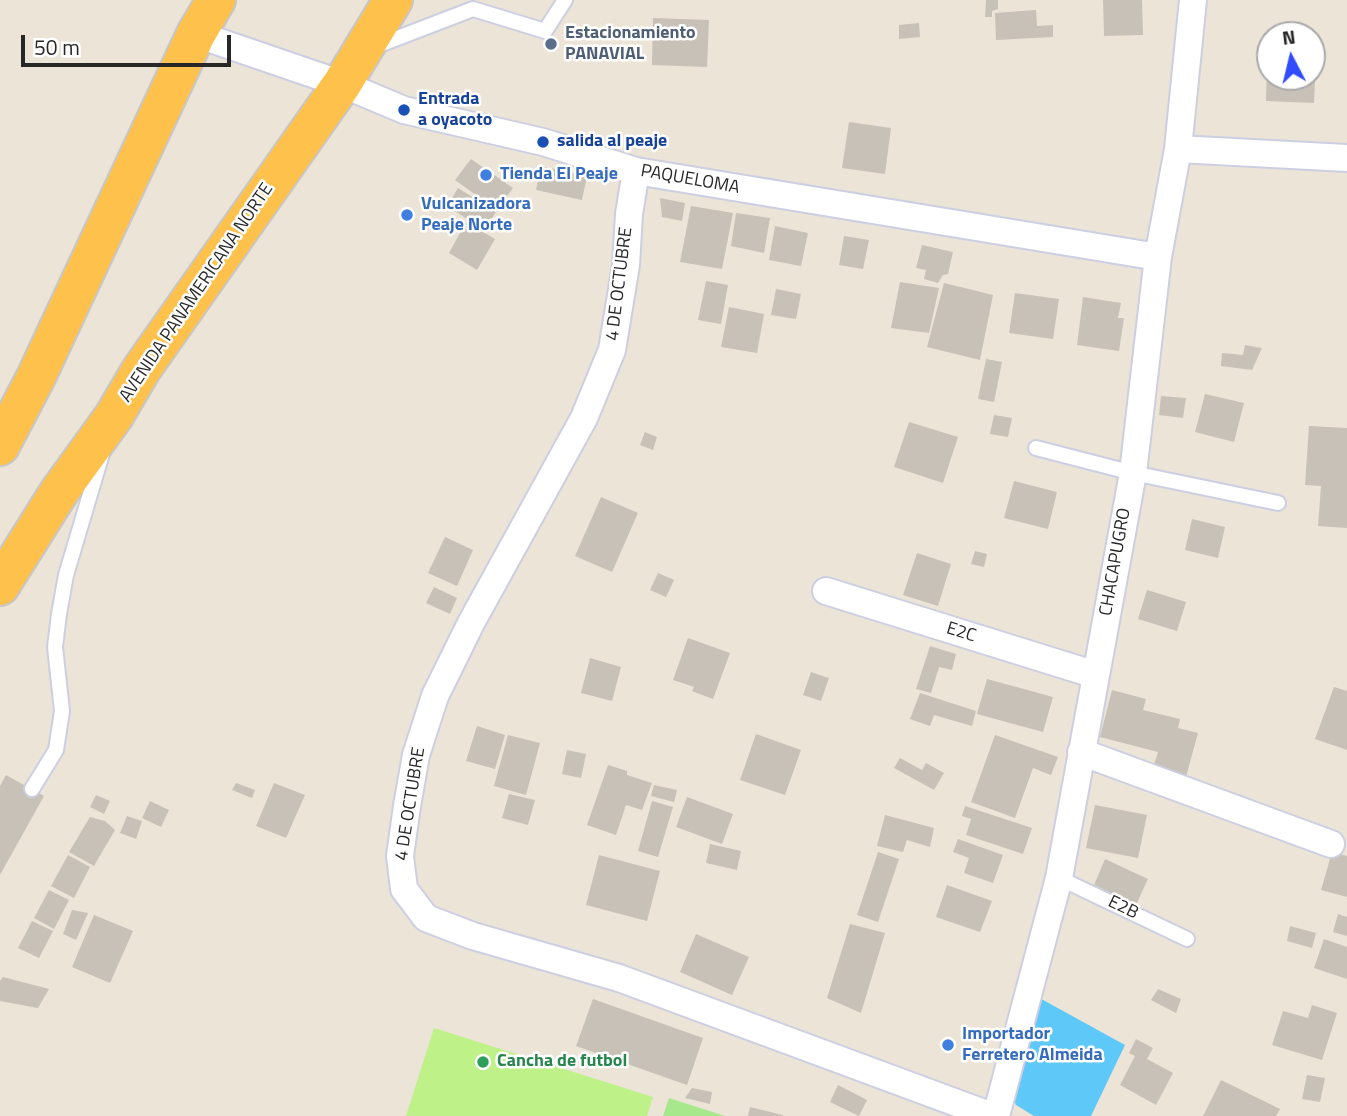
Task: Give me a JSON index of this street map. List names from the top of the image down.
{
  "streets": {
    "highway": ["AVENIDA PANAMERICANA NORTE"],
    "street": [
      "PAQUELOMA",
      "4 DE OCTUBRE",
      "CHACAPUGRO",
      "E2C"
    ],
    "lane": ["E2B"]
  },
  "crossings": [
    ["PAQUELOMA", "4 DE OCTUBRE"],
    ["PAQUELOMA", "AVENIDA PANAMERICANA NORTE"],
    ["PAQUELOMA", "CHACAPUGRO"],
    ["4 DE OCTUBRE", "CHACAPUGRO"],
    ["CHACAPUGRO", "E2C"],
    ["CHACAPUGRO", "E2B"]
  ],
  "places": [
    "Estacionamiento PANAVIAL",
    "Entrada a oyacoto",
    "salida al peaje",
    "Tienda El Peaje",
    "Vulcanizadora Peaje Norte",
    "Importador Ferretero Almeida",
    "Cancha de futbol"
  ],
  "scale_bar": "50 m",
  "north": "top"
}
